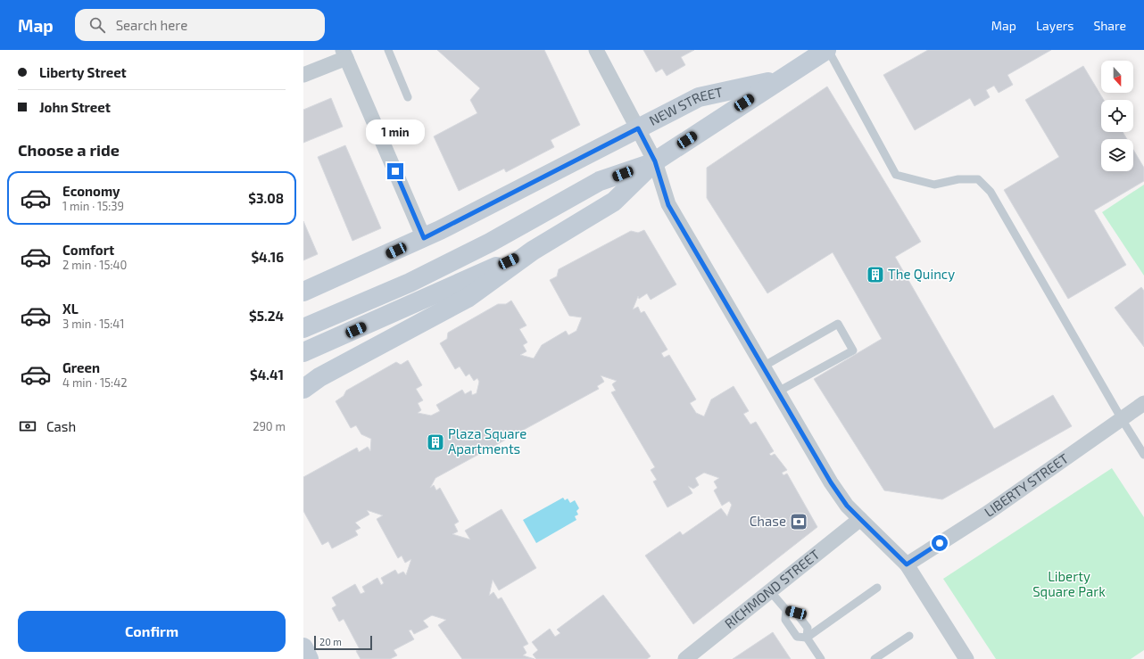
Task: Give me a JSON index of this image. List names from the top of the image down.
{
  "streets": {
    "main road": ["NEW STREET"],
    "street": ["LIBERTY STREET", "RICHMOND STREET"]
  },
  "parks": ["Liberty Square Park"],
  "places": {
    "building": ["The Quincy", "Plaza Square Apartments"],
    "bank": ["Chase"]
  },
  "scale_bar": "20 m",
  "north": "bottom",
  "page": {
    "header": "Map",
    "search": "Search here",
    "nav": ["Map", "Layers", "Share"],
    "banner": ["Liberty Street", "John Street"],
    "bubble": "1 min",
    "heading": "Choose a ride",
    "list": [
      {
        "name": "Economy",
        "note": "1 min · 15:39",
        "value": "$3.08"
      },
      {
        "name": "Comfort",
        "note": "2 min · 15:40",
        "value": "$4.16"
      },
      {
        "name": "XL",
        "note": "3 min · 15:41",
        "value": "$5.24"
      },
      {
        "name": "Green",
        "note": "4 min · 15:42",
        "value": "$4.41"
      }
    ],
    "pay": ["Cash", "290 m"],
    "buttons": "Confirm",
    "scale": "20 m"
  }
}
